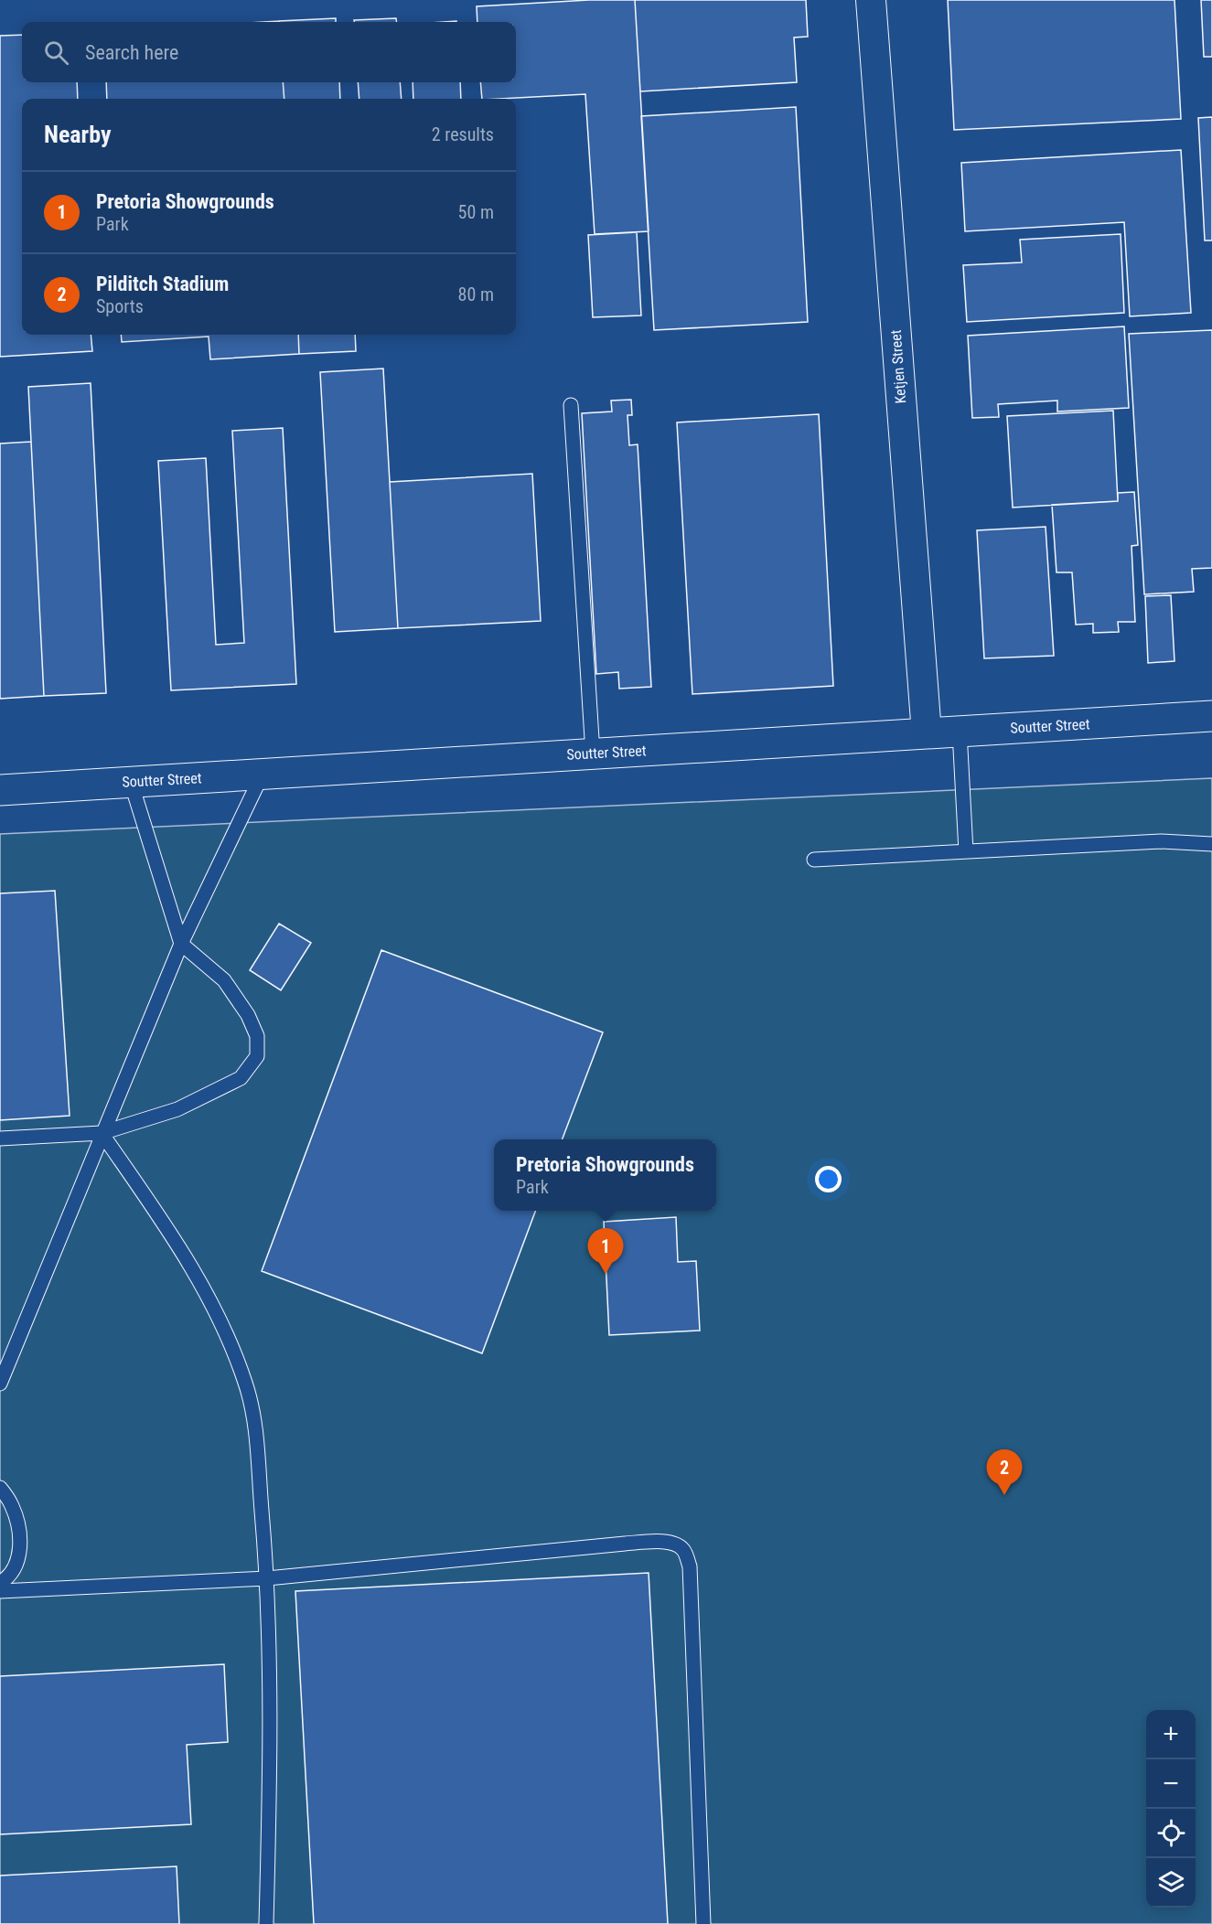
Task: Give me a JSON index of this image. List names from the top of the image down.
{
  "streets": {
    "main road": ["Soutter Street"],
    "street": ["Ketjen Street"]
  },
  "crossings": [
    ["Ketjen Street", "Soutter Street"]
  ],
  "page": {
    "search": "Search here",
    "heading": ["Nearby", "2 results"],
    "list": [
      {
        "mark": "1",
        "name": "Pretoria Showgrounds",
        "note": "Park",
        "value": "50 m"
      },
      {
        "mark": "2",
        "name": "Pilditch Stadium",
        "note": "Sports",
        "value": "80 m"
      }
    ],
    "popup": ["Pretoria Showgrounds", "Park"],
    "pins": ["1", "2"],
    "map_buttons": ["+", "−"]
  }
}
